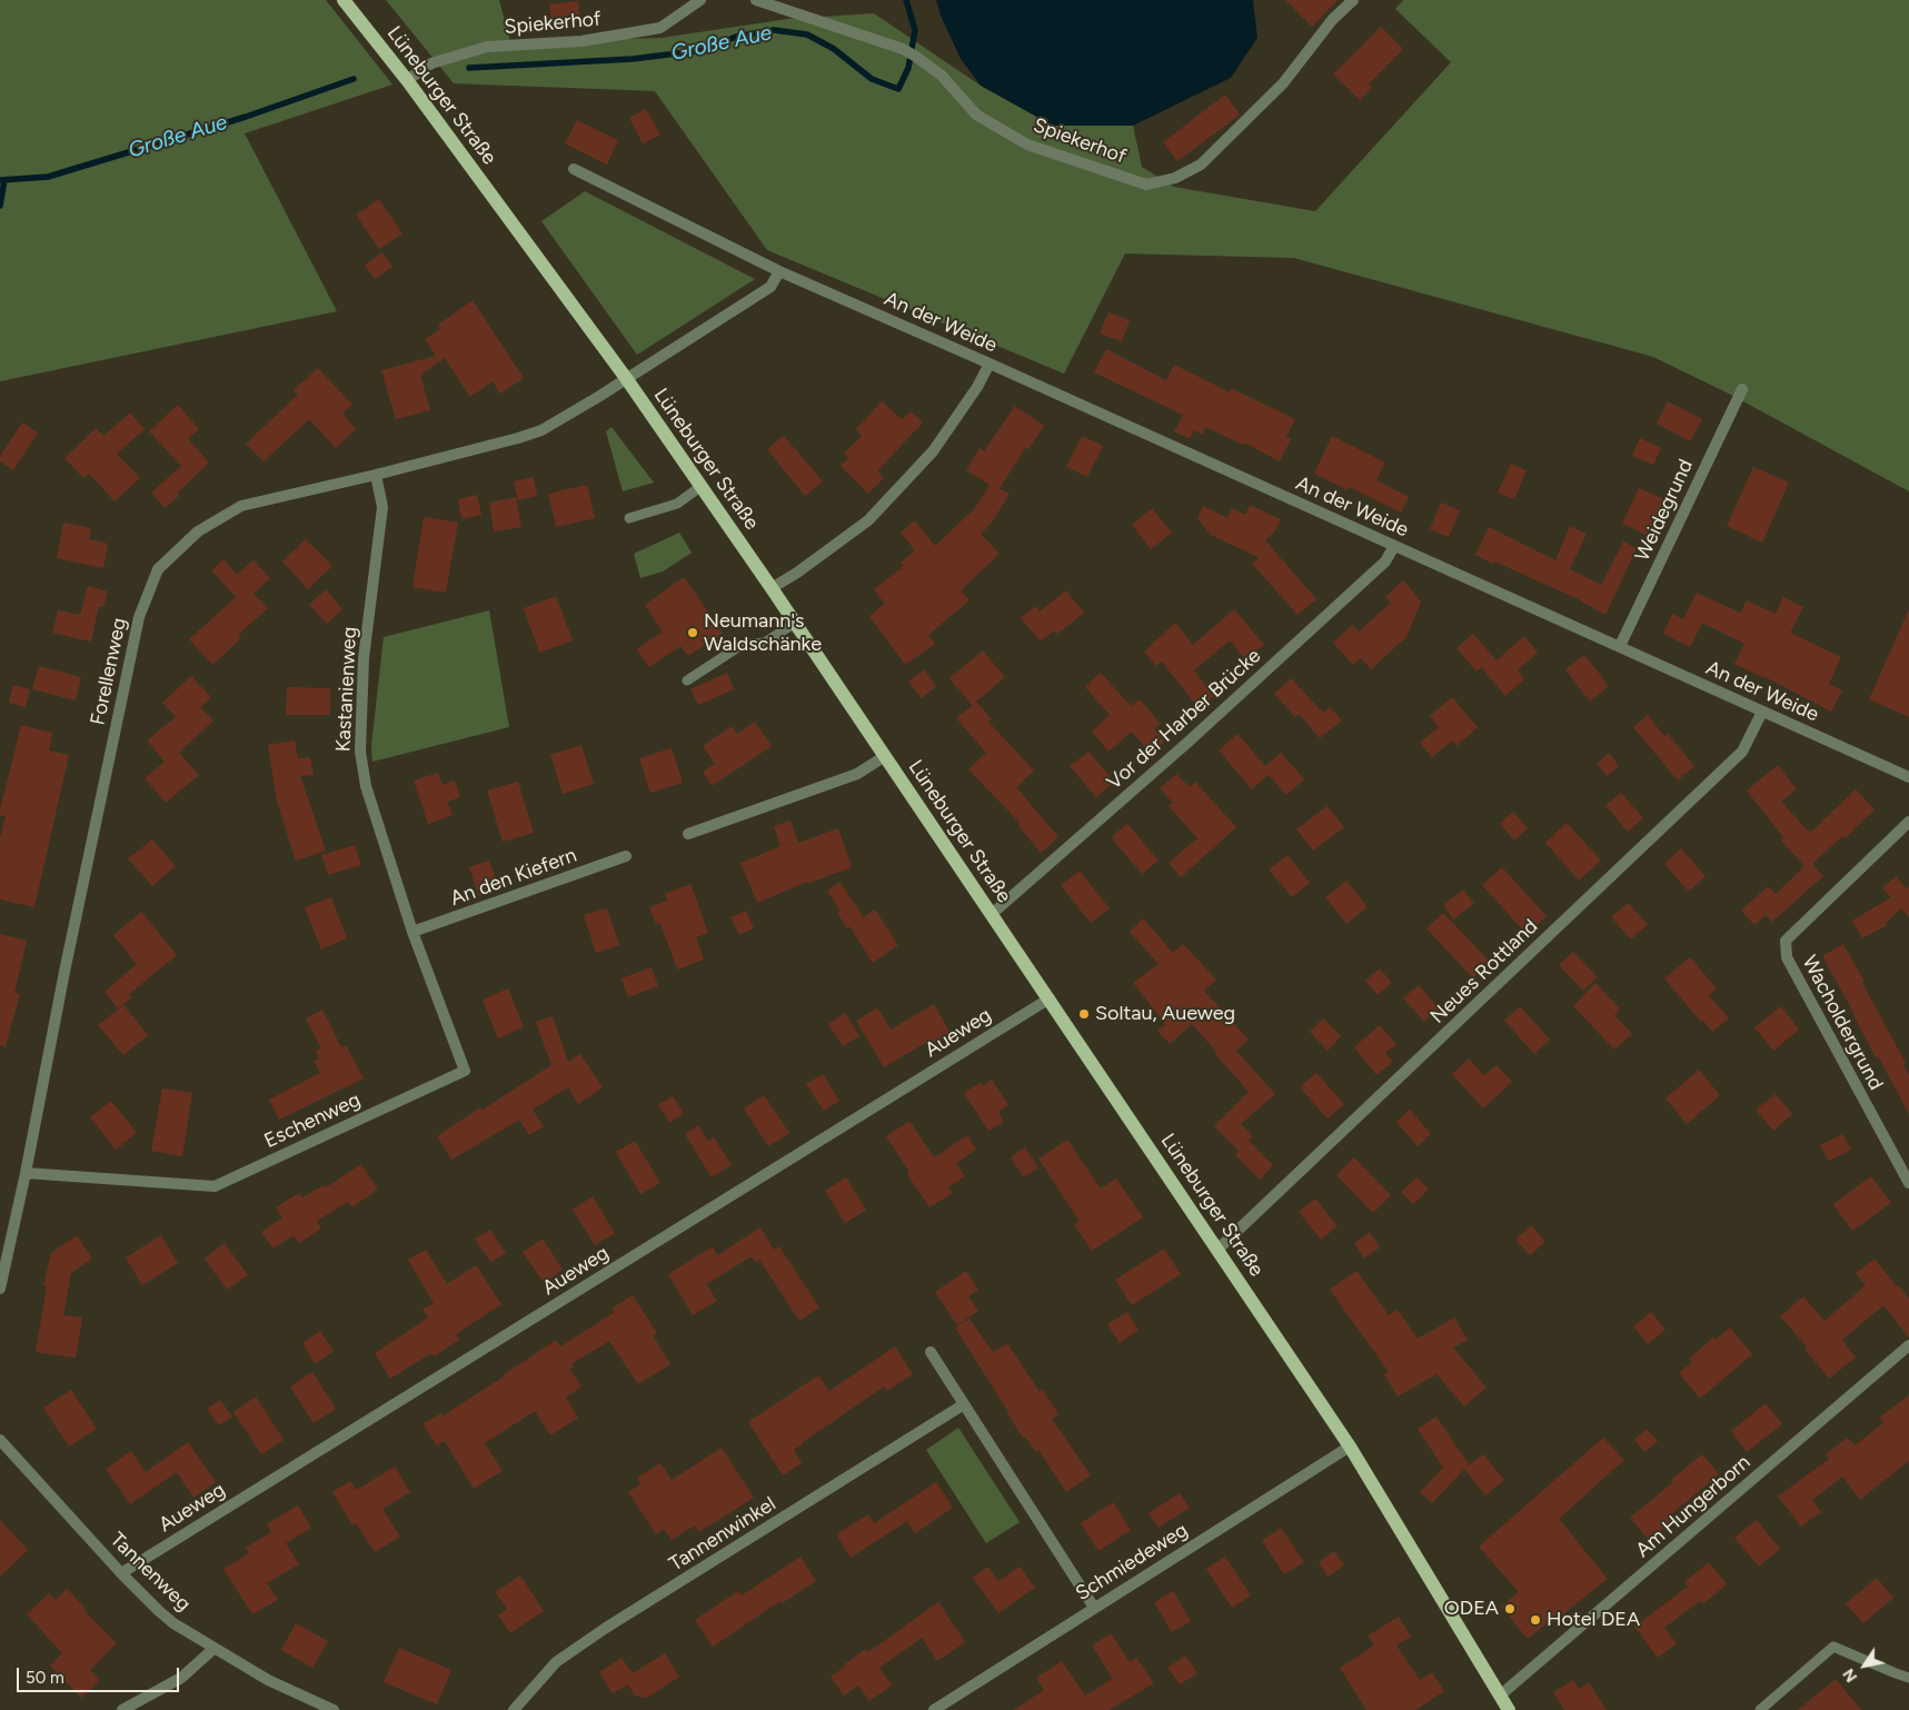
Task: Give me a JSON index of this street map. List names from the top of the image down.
{
  "streets": {
    "main road": ["Lüneburger Straße"],
    "street": [
      "Spiekerhof",
      "An der Weide",
      "Weidegrund",
      "Forellenweg",
      "Kastanienweg",
      "Vor der Harber Brücke",
      "An den Kiefern",
      "Neues Rottland",
      "Wacholdergrund",
      "Aueweg",
      "Eschenweg",
      "Am Hungerborn",
      "Tannenwinkel",
      "Schmiedeweg",
      "Tannenweg"
    ]
  },
  "crossings": [
    ["Spiekerhof", "Lüneburger Straße"],
    ["Lüneburger Straße", "Forellenweg"],
    ["Lüneburger Straße", "Vor der Harber Brücke"],
    ["Lüneburger Straße", "Neues Rottland"],
    ["Lüneburger Straße", "Aueweg"],
    ["Lüneburger Straße", "Am Hungerborn"],
    ["Lüneburger Straße", "Schmiedeweg"],
    ["An der Weide", "Weidegrund"],
    ["An der Weide", "Vor der Harber Brücke"],
    ["An der Weide", "Neues Rottland"],
    ["Forellenweg", "Kastanienweg"],
    ["Forellenweg", "Eschenweg"],
    ["Kastanienweg", "An den Kiefern"],
    ["Kastanienweg", "Eschenweg"],
    ["An den Kiefern", "Eschenweg"],
    ["Aueweg", "Tannenweg"]
  ],
  "water": ["Große Aue"],
  "places": [
    "Neumann's Waldschänke",
    "Soltau, Aueweg",
    "ODEA",
    "Hotel DEA"
  ],
  "scale_bar": "50 m",
  "north": "bottom left"
}
